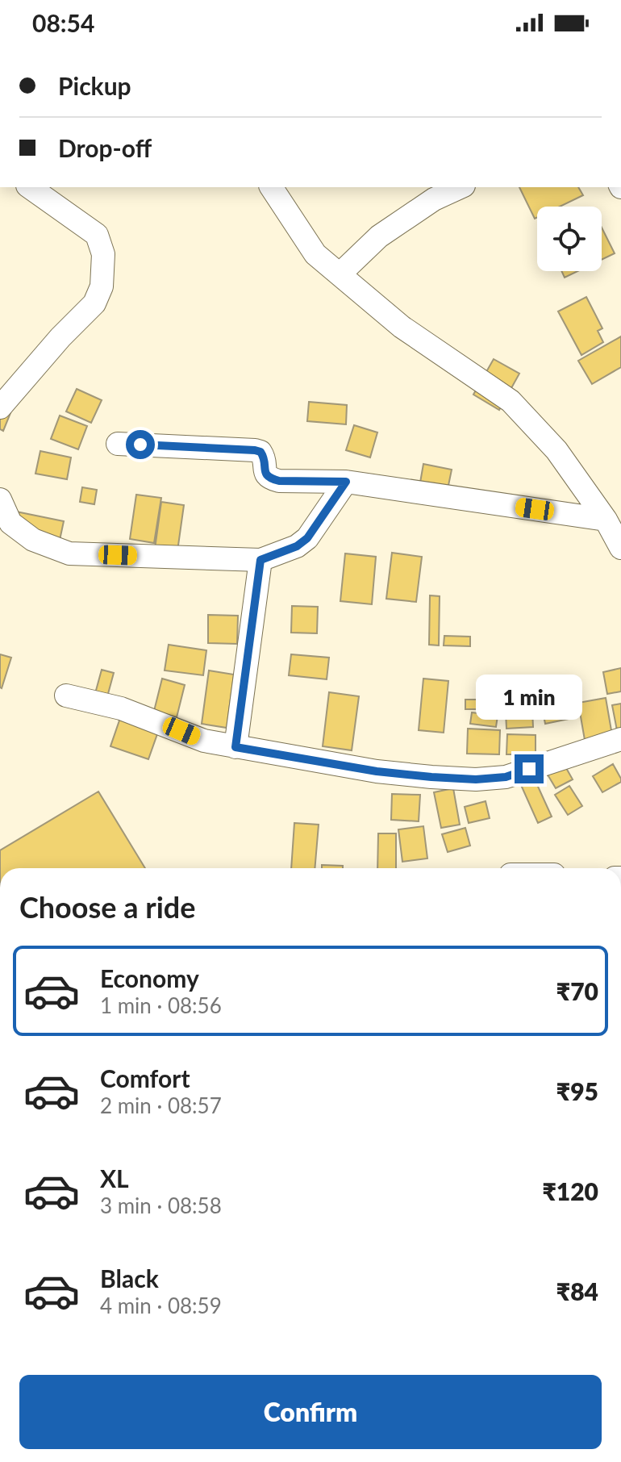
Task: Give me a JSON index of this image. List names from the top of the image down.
{
  "page": {
    "status": "08:54",
    "banner": ["Pickup", "Drop-off"],
    "bubble": "1 min",
    "heading": "Choose a ride",
    "list": [
      {
        "name": "Economy",
        "note": "1 min · 08:56",
        "value": "₹70"
      },
      {
        "name": "Comfort",
        "note": "2 min · 08:57",
        "value": "₹95"
      },
      {
        "name": "XL",
        "note": "3 min · 08:58",
        "value": "₹120"
      },
      {
        "name": "Black",
        "note": "4 min · 08:59",
        "value": "₹84"
      }
    ],
    "buttons": "Confirm"
  }
}
